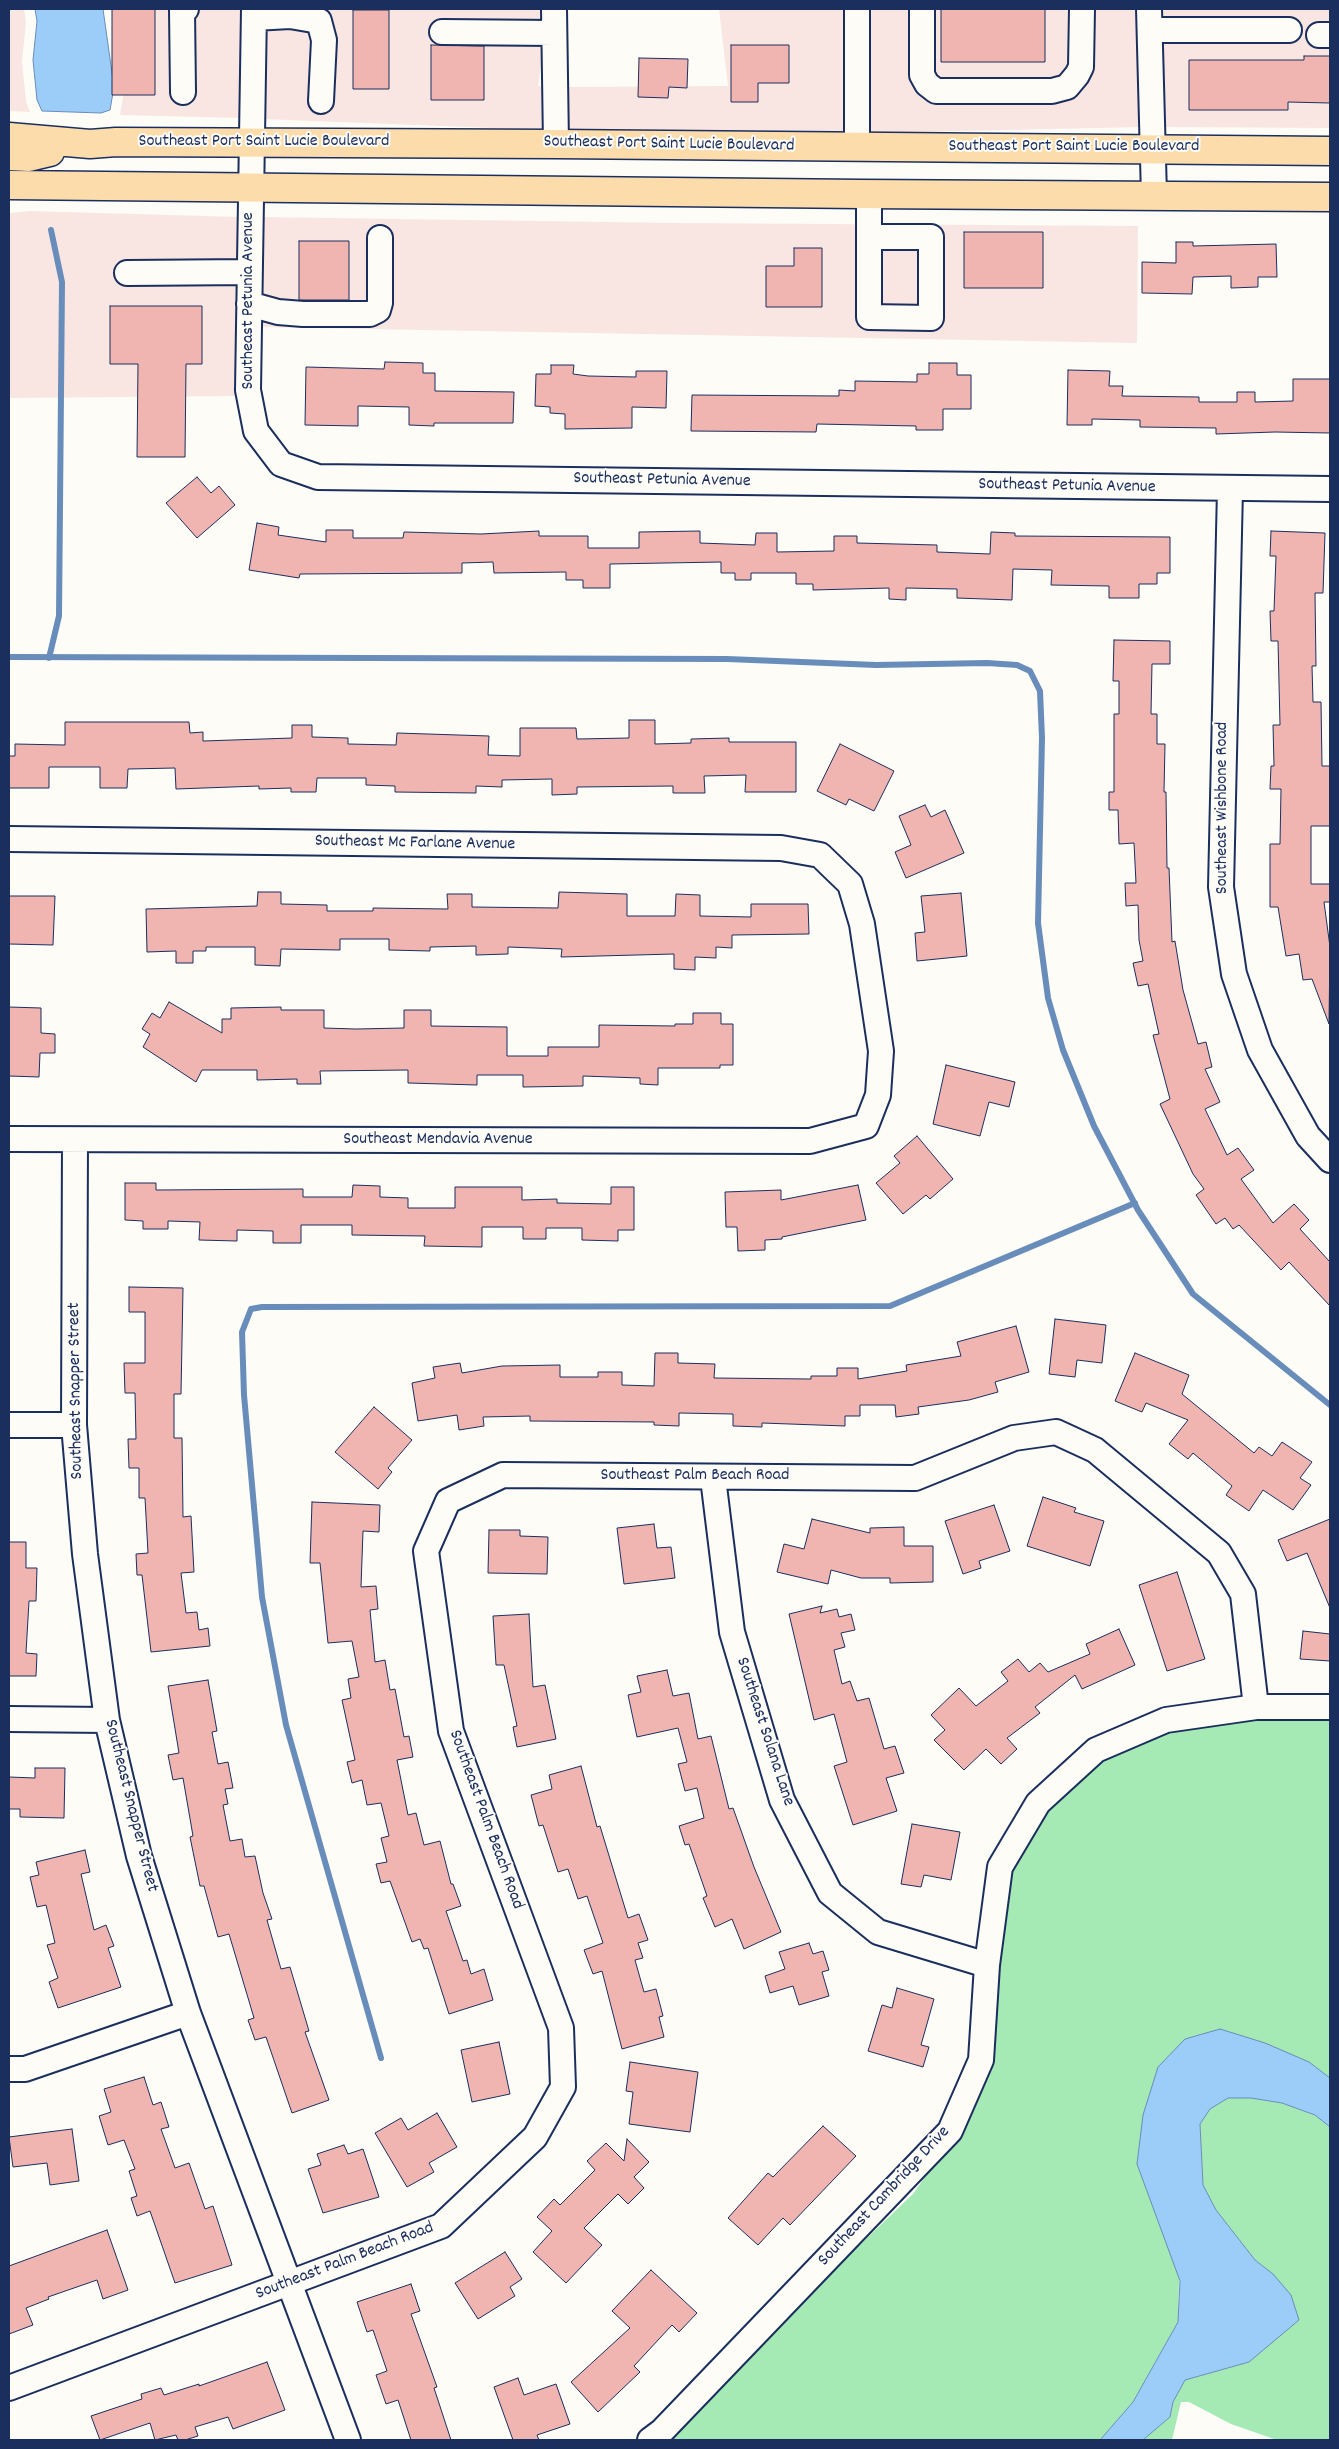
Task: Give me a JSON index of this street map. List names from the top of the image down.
{
  "streets": {
    "main road": ["Southeast Port Saint Lucie Boulevard"],
    "street": [
      "Southeast Petunia Avenue",
      "Southeast Wishbone Road",
      "Southeast Mc Farlane Avenue",
      "Southeast Mendavia Avenue",
      "Southeast Snapper Street",
      "Southeast Palm Beach Road",
      "Southeast Solana Lane",
      "Southeast Cambridge Drive"
    ]
  },
  "crossings": [
    ["Southeast Port Saint Lucie Boulevard", "Southeast Petunia Avenue"],
    ["Southeast Petunia Avenue", "Southeast Wishbone Road"],
    ["Southeast Mc Farlane Avenue", "Southeast Mendavia Avenue"],
    ["Southeast Mendavia Avenue", "Southeast Snapper Street"],
    ["Southeast Snapper Street", "Southeast Palm Beach Road"],
    ["Southeast Palm Beach Road", "Southeast Solana Lane"],
    ["Southeast Palm Beach Road", "Southeast Cambridge Drive"],
    ["Southeast Solana Lane", "Southeast Cambridge Drive"]
  ]
}
